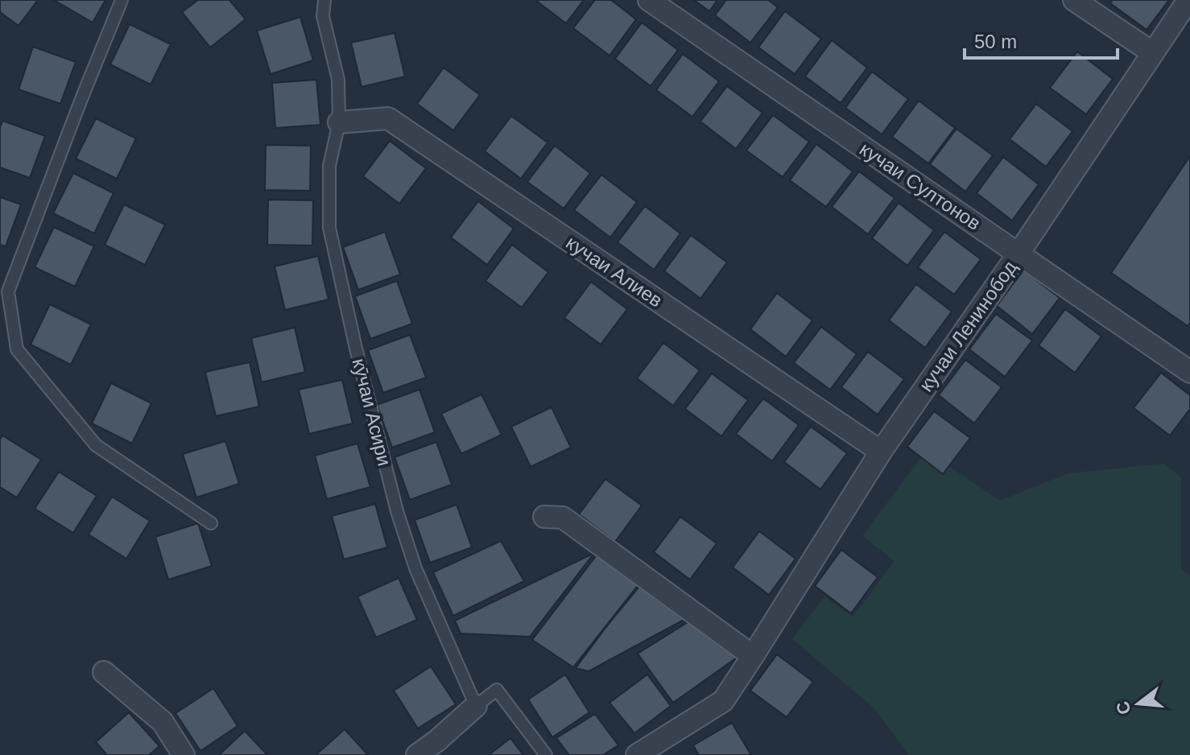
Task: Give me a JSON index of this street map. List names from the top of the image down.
{
  "streets": {
    "street": ["кучаи Султонов", "кучаи Алиев", "кучаи Ленинобод"],
    "lane": ["кӯчаи Асири"]
  },
  "crossings": [
    ["кучаи Султонов", "кучаи Ленинобод"],
    ["кучаи Алиев", "кучаи Ленинобод"],
    ["кучаи Алиев", "кӯчаи Асири"]
  ],
  "scale_bar": "50 m",
  "north": "left"
}
